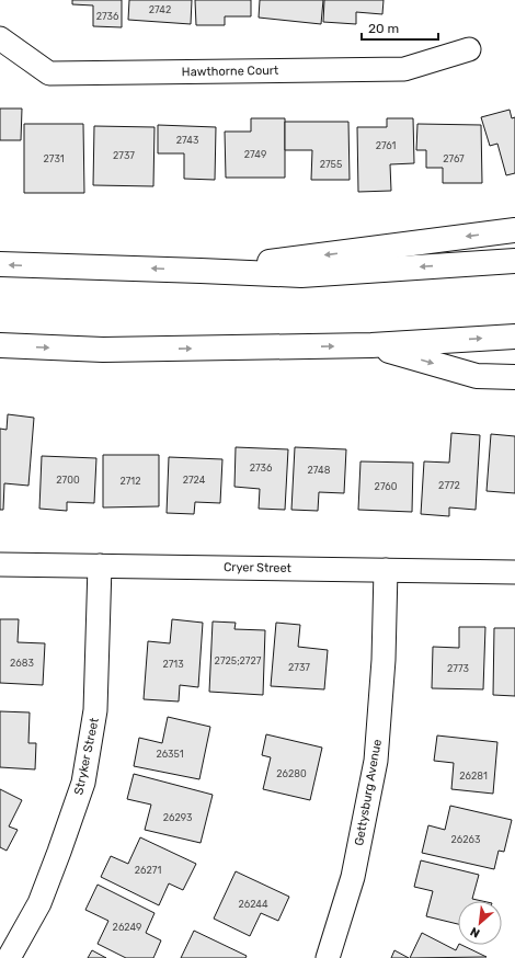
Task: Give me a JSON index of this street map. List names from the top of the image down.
{
  "streets": {
    "street": [
      "Hawthorne Court",
      "Cryer Street",
      "Stryker Street",
      "Gettysburg Avenue"
    ]
  },
  "crossings": [
    ["Cryer Street", "Stryker Street"],
    ["Cryer Street", "Gettysburg Avenue"]
  ],
  "house_numbers": [
    "2742",
    "2736",
    "2743",
    "2761",
    "2749",
    "2737",
    "2731",
    "2767",
    "2755",
    "2736",
    "2748",
    "2700",
    "2724",
    "2712",
    "2772",
    "2760",
    "2725;2727",
    "2683",
    "2713",
    "2737",
    "2773",
    "26351",
    "26280",
    "26281",
    "26293",
    "26263",
    "26271",
    "26244",
    "26249"
  ],
  "scale_bar": "20 m",
  "north": "bottom left"
}
